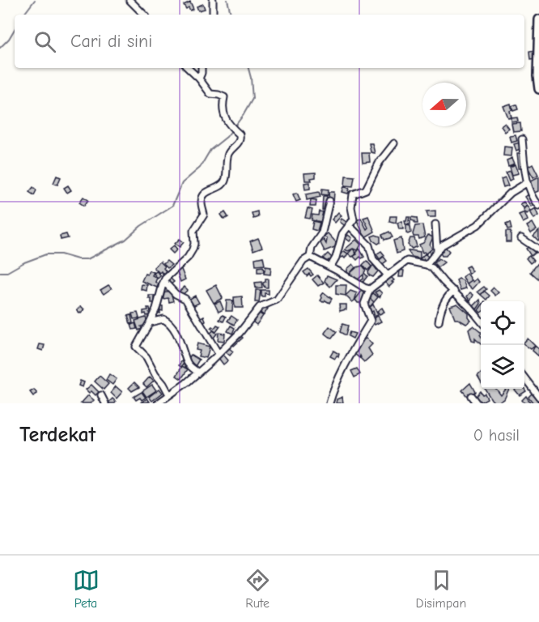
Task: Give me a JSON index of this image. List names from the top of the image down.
{
  "north": "left",
  "page": {
    "search": "Cari di sini",
    "heading": ["Terdekat", "0 hasil"],
    "nav": ["Peta", "Rute", "Disimpan"]
  }
}
